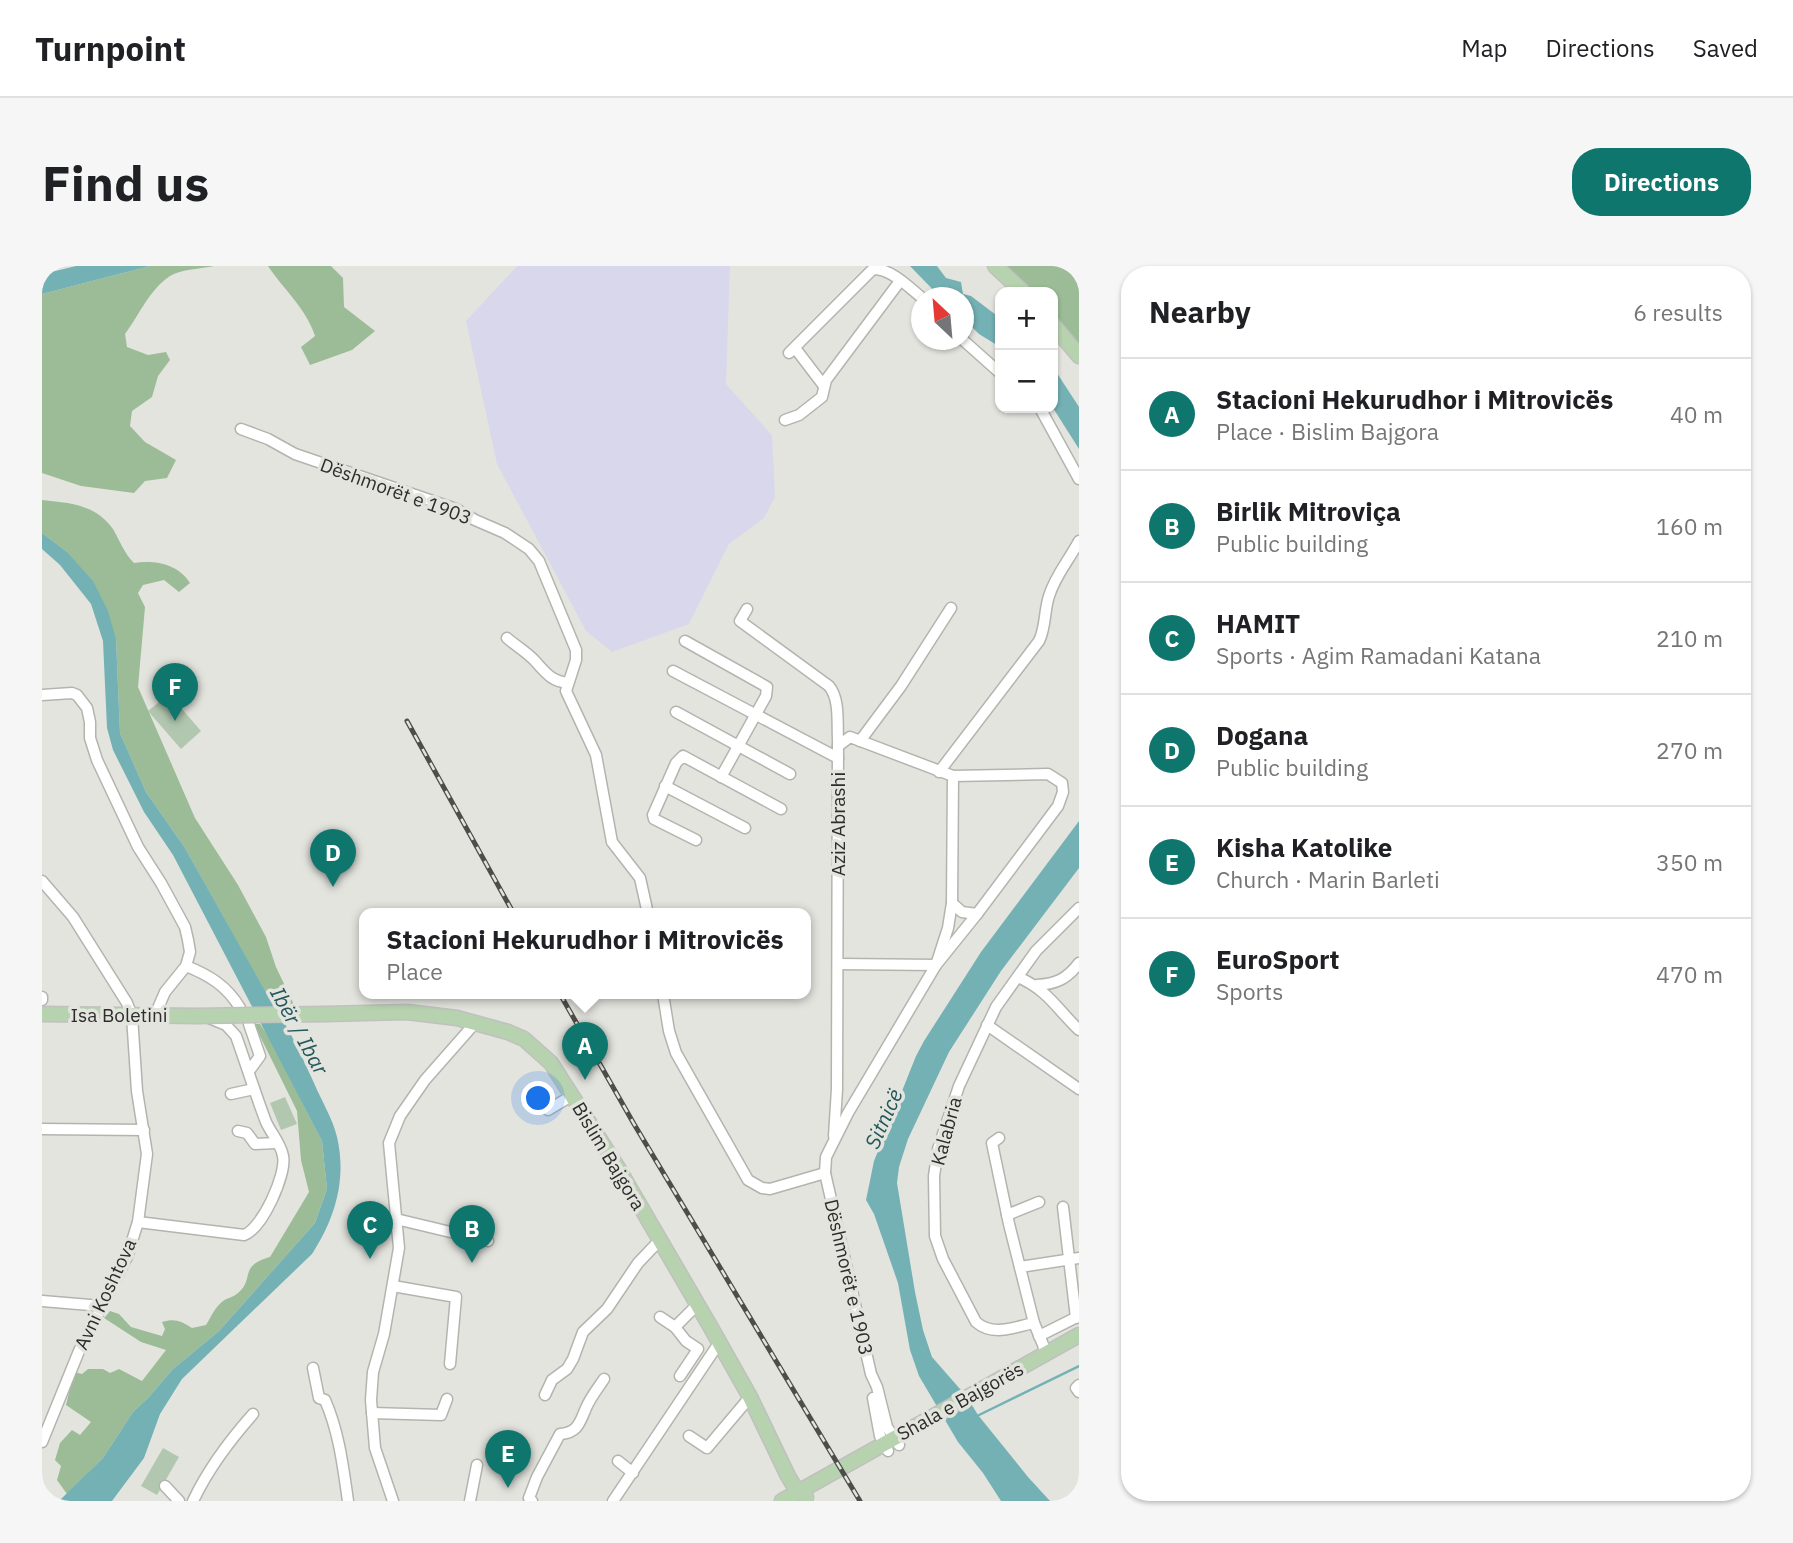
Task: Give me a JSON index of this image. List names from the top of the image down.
{
  "streets": {
    "main road": ["Isa Boletini", "Bislim Bajgora", "Shala e Bajgorës"],
    "street": [
      "Dëshmorët e 1903",
      "Aziz Abrashi",
      "Kalabria",
      "Avni Koshtova"
    ]
  },
  "crossings": [
    ["Dëshmorët e 1903", "Aziz Abrashi"],
    ["Dëshmorët e 1903", "Shala e Bajgorës"],
    ["Isa Boletini", "Bislim Bajgora"],
    ["Isa Boletini", "Avni Koshtova"],
    ["Bislim Bajgora", "Shala e Bajgorës"]
  ],
  "water": ["Ibër / Ibar", "Sitnicë"],
  "north": "top left",
  "page": {
    "header": "Turnpoint",
    "nav": ["Map", "Directions", "Saved"],
    "buttons": "Directions",
    "title": "Find us",
    "heading": ["Nearby", "6 results"],
    "map_buttons": ["+", "−"],
    "list": [
      {
        "mark": "A",
        "name": "Stacioni Hekurudhor i Mitrovicës",
        "note": "Place · Bislim Bajgora",
        "value": "40 m"
      },
      {
        "mark": "B",
        "name": "Birlik Mitroviça",
        "note": "Public building",
        "value": "160 m"
      },
      {
        "mark": "C",
        "name": "HAMIT",
        "note": "Sports · Agim Ramadani Katana",
        "value": "210 m"
      },
      {
        "mark": "D",
        "name": "Dogana",
        "note": "Public building",
        "value": "270 m"
      },
      {
        "mark": "E",
        "name": "Kisha Katolike",
        "note": "Church · Marin Barleti",
        "value": "350 m"
      },
      {
        "mark": "F",
        "name": "EuroSport",
        "note": "Sports",
        "value": "470 m"
      }
    ],
    "pins": [
      "F",
      "D",
      "A",
      "C",
      "B",
      "E"
    ],
    "popup": ["Stacioni Hekurudhor i Mitrovicës", "Place"]
  }
}
